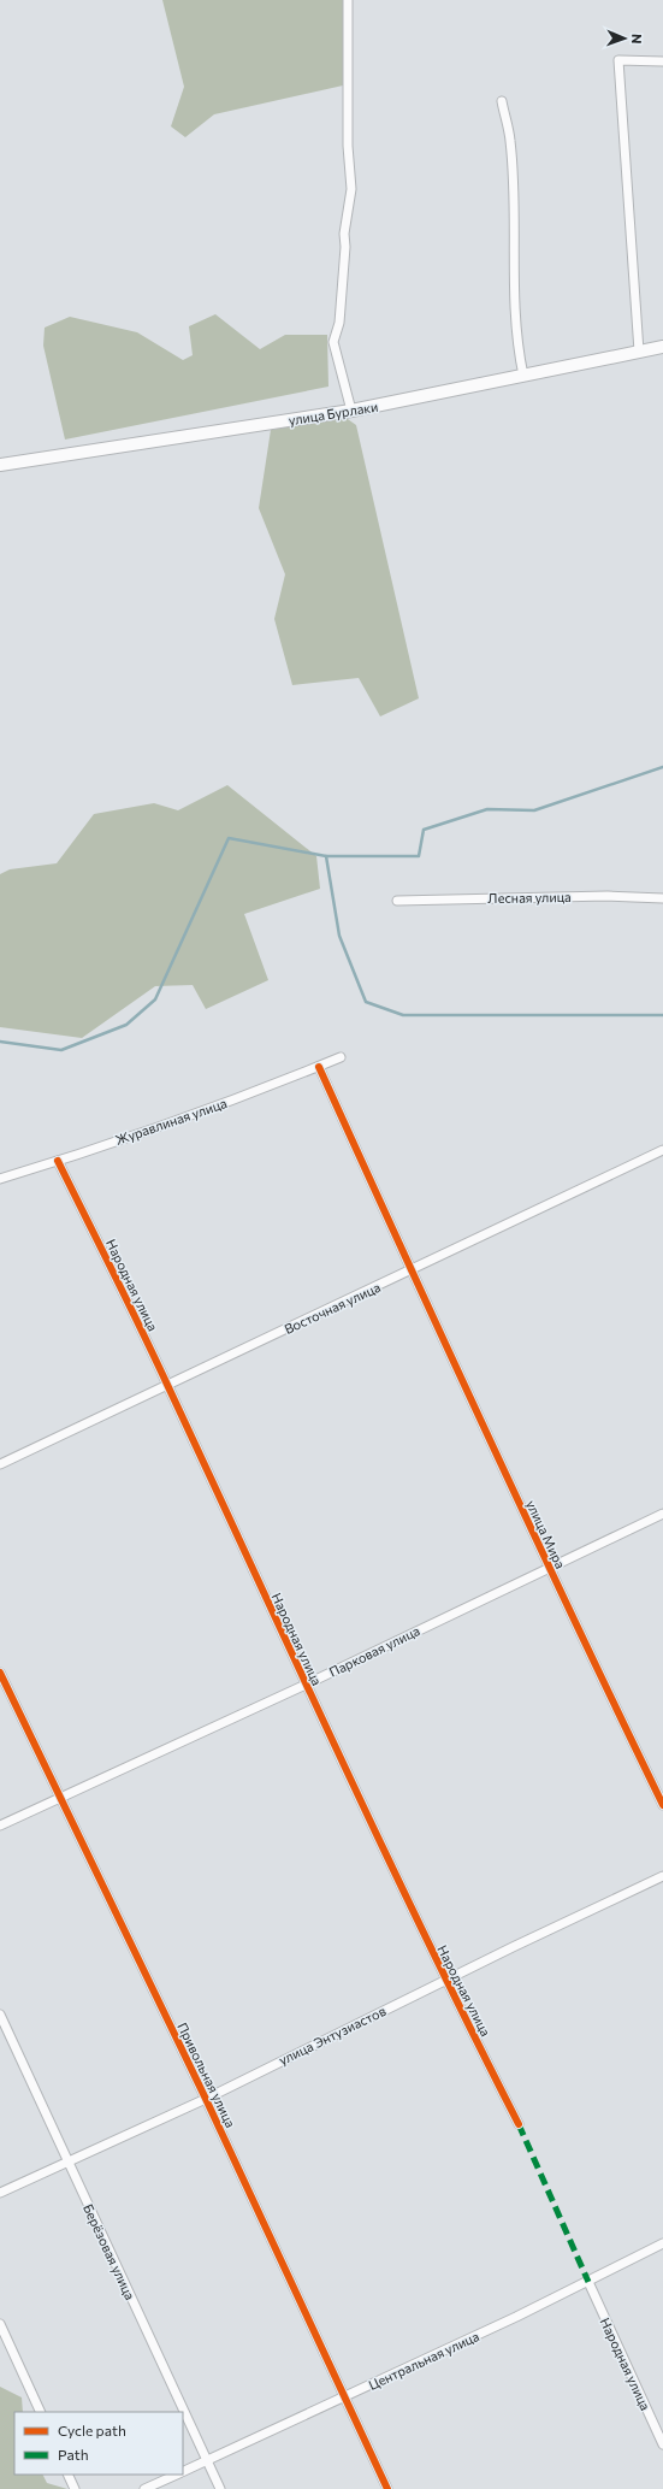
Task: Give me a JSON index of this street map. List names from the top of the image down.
{
  "streets": {
    "street": [
      "улица Бурлаки",
      "Лесная улица",
      "Журавлиная улица",
      "Народная улица",
      "Восточная улица",
      "улица Мира",
      "Парковая улица",
      "улица Энтузиастов",
      "Привольная улица",
      "Берёзовая улица",
      "Центральная улица"
    ]
  },
  "crossings": [
    ["Журавлиная улица", "Народная улица"],
    ["Журавлиная улица", "улица Мира"],
    ["Народная улица", "Восточная улица"],
    ["Народная улица", "Парковая улица"],
    ["Народная улица", "улица Энтузиастов"],
    ["Народная улица", "Центральная улица"],
    ["Восточная улица", "улица Мира"],
    ["улица Мира", "Парковая улица"],
    ["Парковая улица", "Привольная улица"],
    ["улица Энтузиастов", "Привольная улица"],
    ["улица Энтузиастов", "Берёзовая улица"],
    ["Привольная улица", "Центральная улица"],
    ["Берёзовая улица", "Центральная улица"]
  ],
  "legend": ["Cycle path", "Path"],
  "north": "right"
}
